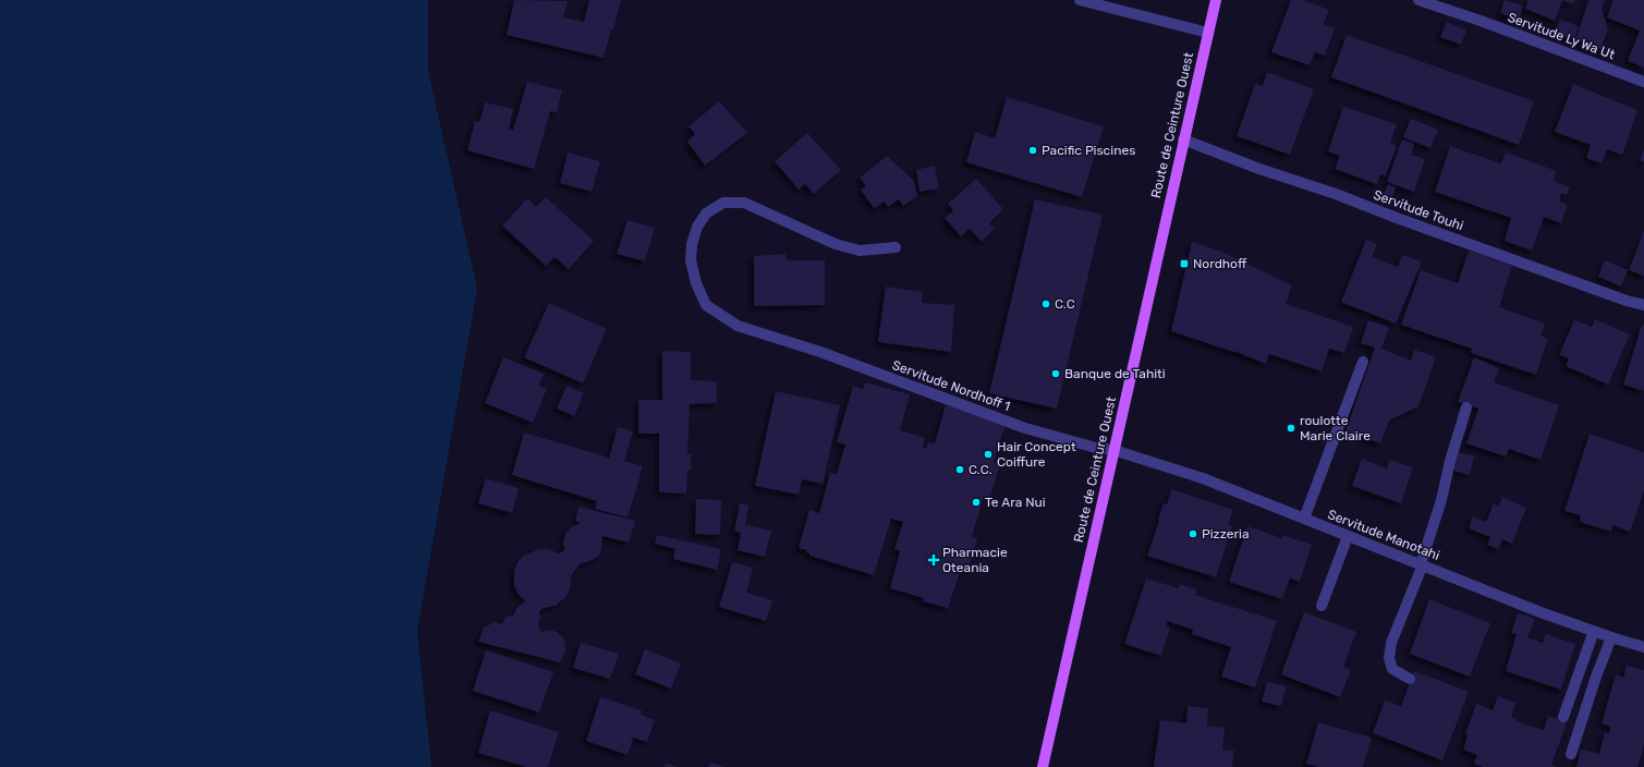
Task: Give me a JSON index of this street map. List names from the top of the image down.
{
  "streets": {
    "main road": ["Route de Ceinture Ouest"],
    "street": [
      "Servitude Ly Wa Ut",
      "Servitude Touhi",
      "Servitude Nordhoff 1",
      "Servitude Manotahi"
    ]
  },
  "crossings": [
    ["Route de Ceinture Ouest", "Servitude Touhi"],
    ["Route de Ceinture Ouest", "Servitude Nordhoff 1"],
    ["Route de Ceinture Ouest", "Servitude Manotahi"],
    ["Servitude Nordhoff 1", "Servitude Manotahi"]
  ],
  "places": {
    "other": [
      "Pacific Piscines",
      "C.C",
      "Banque de Tahiti",
      "roulotte Marie Claire",
      "Hair Concept Coiffure",
      "C.C.",
      "Te Ara Nui",
      "Pizzeria"
    ],
    "transit": ["Nordhoff"],
    "health": ["Pharmacie Oteania"]
  }
}
